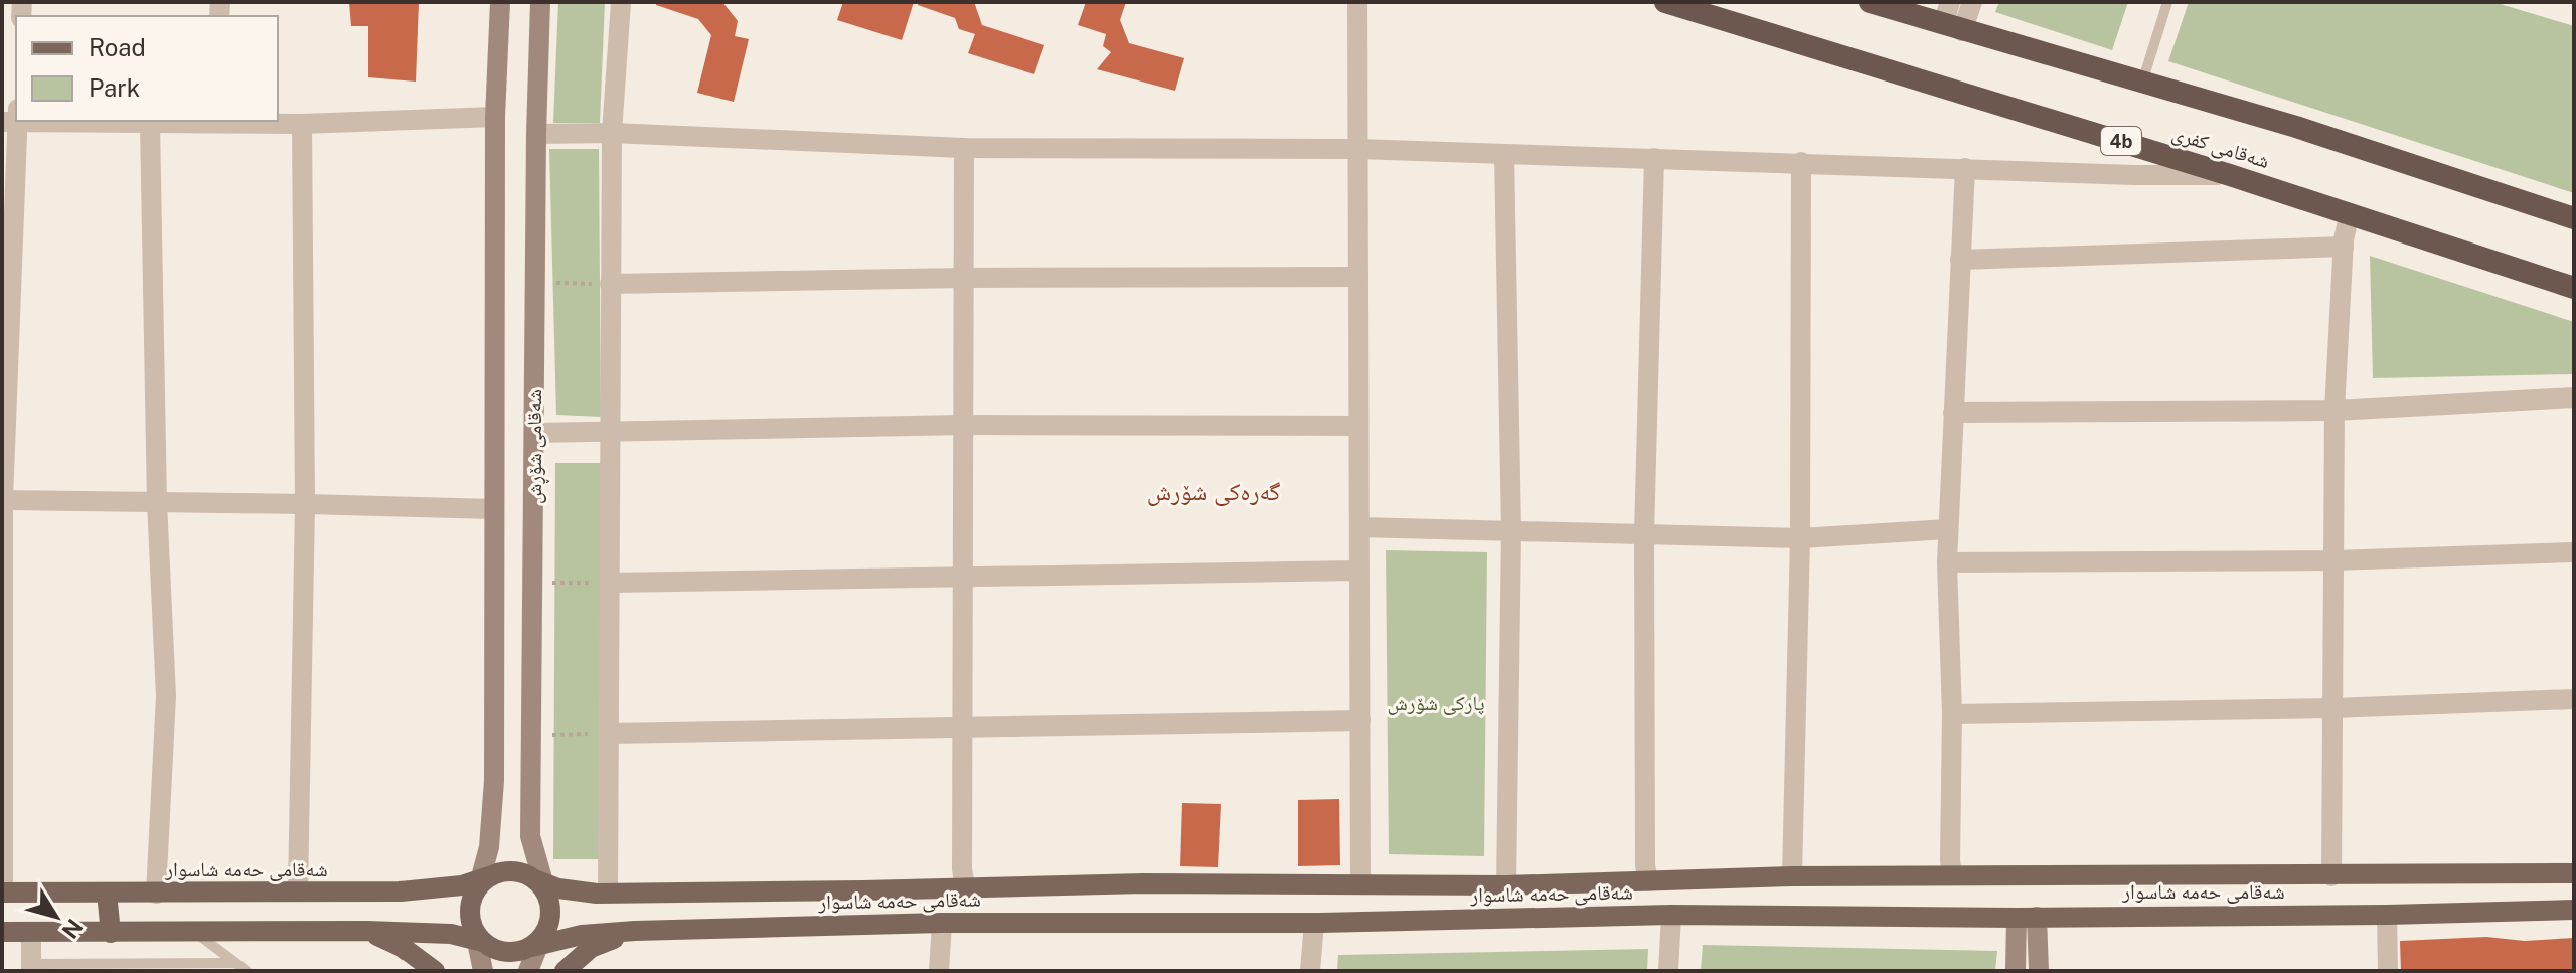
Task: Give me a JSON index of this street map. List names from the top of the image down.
{
  "streets": {
    "highway": ["4b", "شەقامی کفری"],
    "main road": ["شەقامی شۆڕش", "شەقامی حەمە شاسوار"]
  },
  "crossings": [
    ["شەقامی شۆڕش", "شەقامی حەمە شاسوار"]
  ],
  "districts": ["گەرەکی شۆرش"],
  "parks": ["پارکی شۆرش"],
  "legend": ["Road", "Park"],
  "north": "bottom right"
}
